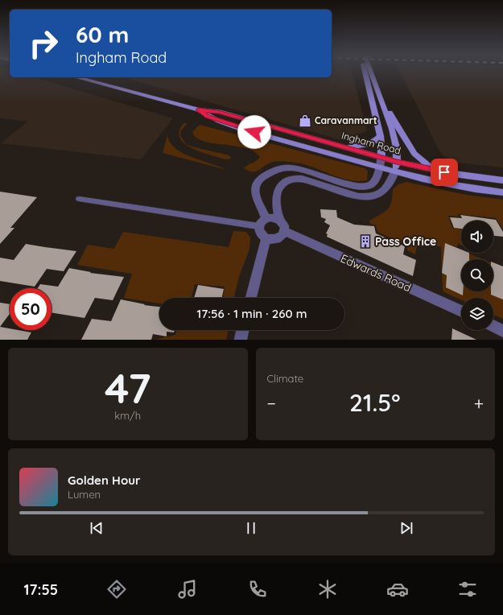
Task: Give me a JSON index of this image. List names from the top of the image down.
{
  "streets": {
    "main road": ["Ingham Road"],
    "street": ["Edwards Road"]
  },
  "places": {
    "shop": ["Caravanmart"],
    "building": ["Pass Office"]
  },
  "page": {
    "turn": ["60 m", "Ingham Road"],
    "limit": "50",
    "trip": "17:56 · 1 min · 260 m",
    "tile": [
      ["47", "km/h"],
      "Climate"
    ],
    "heat": ["−", "21.5°", "+"],
    "song": ["Golden Hour", "Lumen"],
    "tabs": "17:55"
  }
}
